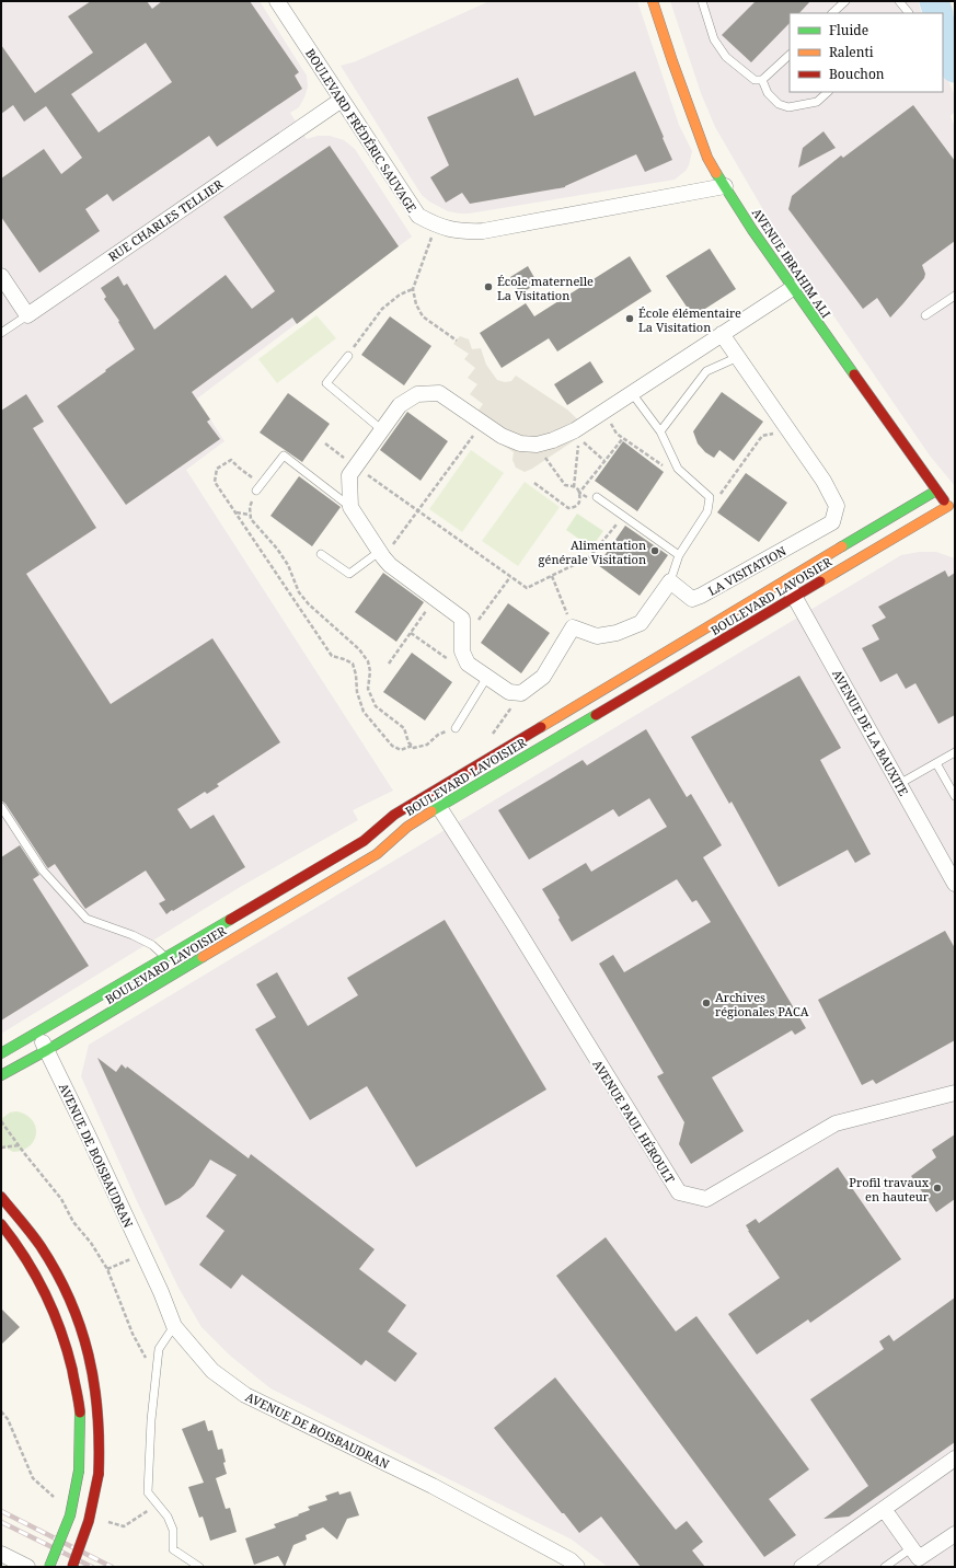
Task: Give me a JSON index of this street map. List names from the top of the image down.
{
  "streets": {
    "street": [
      "BOULEVARD FRÉDÉRIC SAUVAGE",
      "RUE CHARLES TELLIER",
      "AVENUE IBRAHIM ALI",
      "LA VISITATION",
      "BOULEVARD LAVOISIER",
      "AVENUE DE LA BAUXITE",
      "AVENUE PAUL HÉROULT",
      "AVENUE DE BOISBAUDRAN"
    ]
  },
  "crossings": [
    ["BOULEVARD FRÉDÉRIC SAUVAGE", "RUE CHARLES TELLIER"],
    ["BOULEVARD FRÉDÉRIC SAUVAGE", "AVENUE IBRAHIM ALI"],
    ["AVENUE IBRAHIM ALI", "BOULEVARD LAVOISIER"],
    ["BOULEVARD LAVOISIER", "AVENUE DE LA BAUXITE"],
    ["BOULEVARD LAVOISIER", "AVENUE PAUL HÉROULT"],
    ["BOULEVARD LAVOISIER", "AVENUE DE BOISBAUDRAN"]
  ],
  "places": [
    "École maternelle La Visitation",
    "École élémentaire La Visitation",
    "Alimentation générale Visitation",
    "Archives régionales PACA",
    "Profil travaux en hauteur"
  ],
  "legend": ["Fluide", "Ralenti", "Bouchon"]
}
